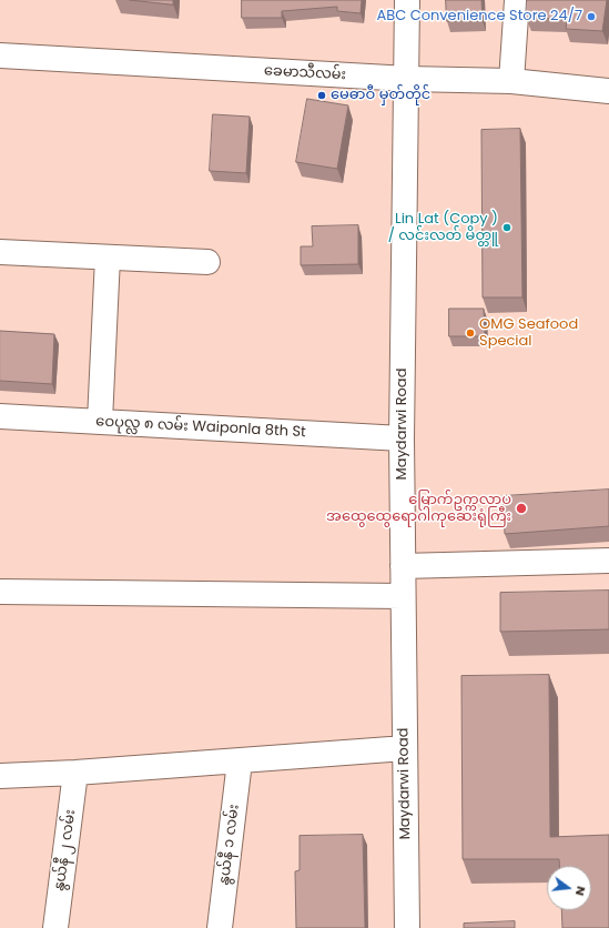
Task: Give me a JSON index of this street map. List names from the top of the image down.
{
  "streets": {
    "street": [
      "ခေမာသီလမ်း",
      "Maydarwi Road",
      "ဝေပုလ္လ ၈ လမ်း Waiponla 8th St",
      "နွယ်နီ ၁ လမ်း",
      "နွယ်နီ ၂ လမ်း"
    ]
  },
  "crossings": [
    ["ခေမာသီလမ်း", "Maydarwi Road"],
    ["Maydarwi Road", "ဝေပုလ္လ ၈ လမ်း Waiponla 8th St"]
  ],
  "places": [
    "ABC Convenience Store 24/7",
    "မေဓာဝီ မှတ်တိုင်",
    "Lin Lat (Copy ) / လင်းလတ် မိတ္တူ",
    "OMG Seafood Special",
    "မြောက်ဥက္ကလာပ အထွေထွေရောဂါကုဆေးရုံကြီး"
  ],
  "north": "right"
}
